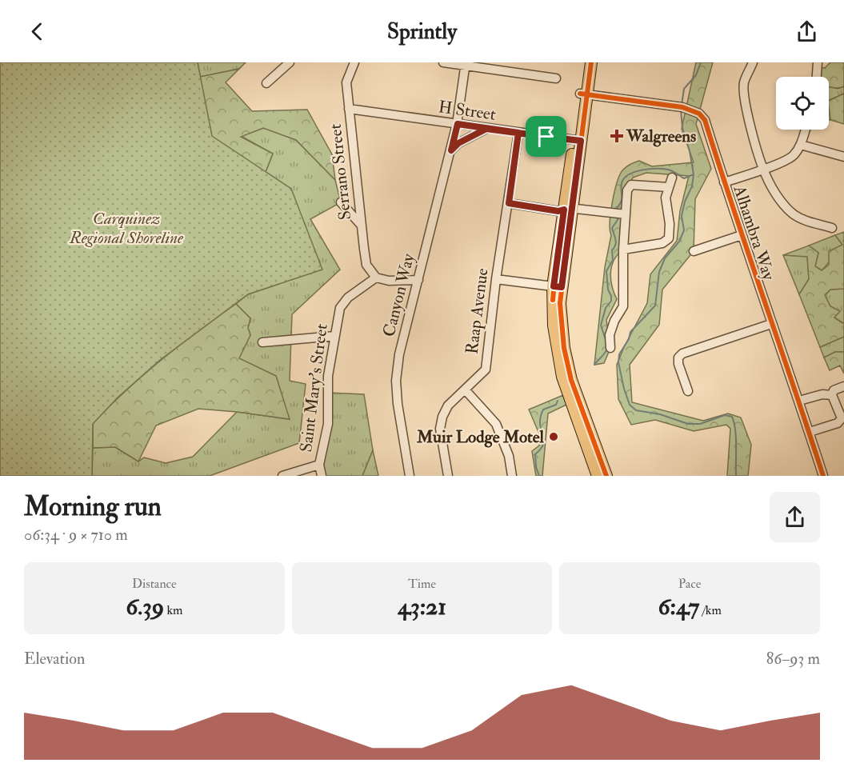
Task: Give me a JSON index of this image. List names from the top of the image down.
{
  "streets": {
    "street": [
      "H Street",
      "Serrano Street",
      "Alhambra Way",
      "Canyon Way",
      "Raap Avenue",
      "Saint Mary's Street"
    ]
  },
  "crossings": [
    ["H Street", "Serrano Street"],
    ["H Street", "Canyon Way"],
    ["H Street", "Raap Avenue"],
    ["Serrano Street", "Saint Mary's Street"]
  ],
  "parks": ["Carquinez Regional Shoreline"],
  "places": {
    "health": ["Walgreens"],
    "other": ["Muir Lodge Motel"]
  },
  "page": {
    "header": "Sprintly",
    "heading": ["Morning run", "06:34 · 9 × 710 m"],
    "stats": [
      ["Distance", "6.39 km"],
      ["Time", "43:21"],
      ["Pace", "6:47 /km"]
    ],
    "chart": ["Elevation", "86–93 m"]
  }
}
